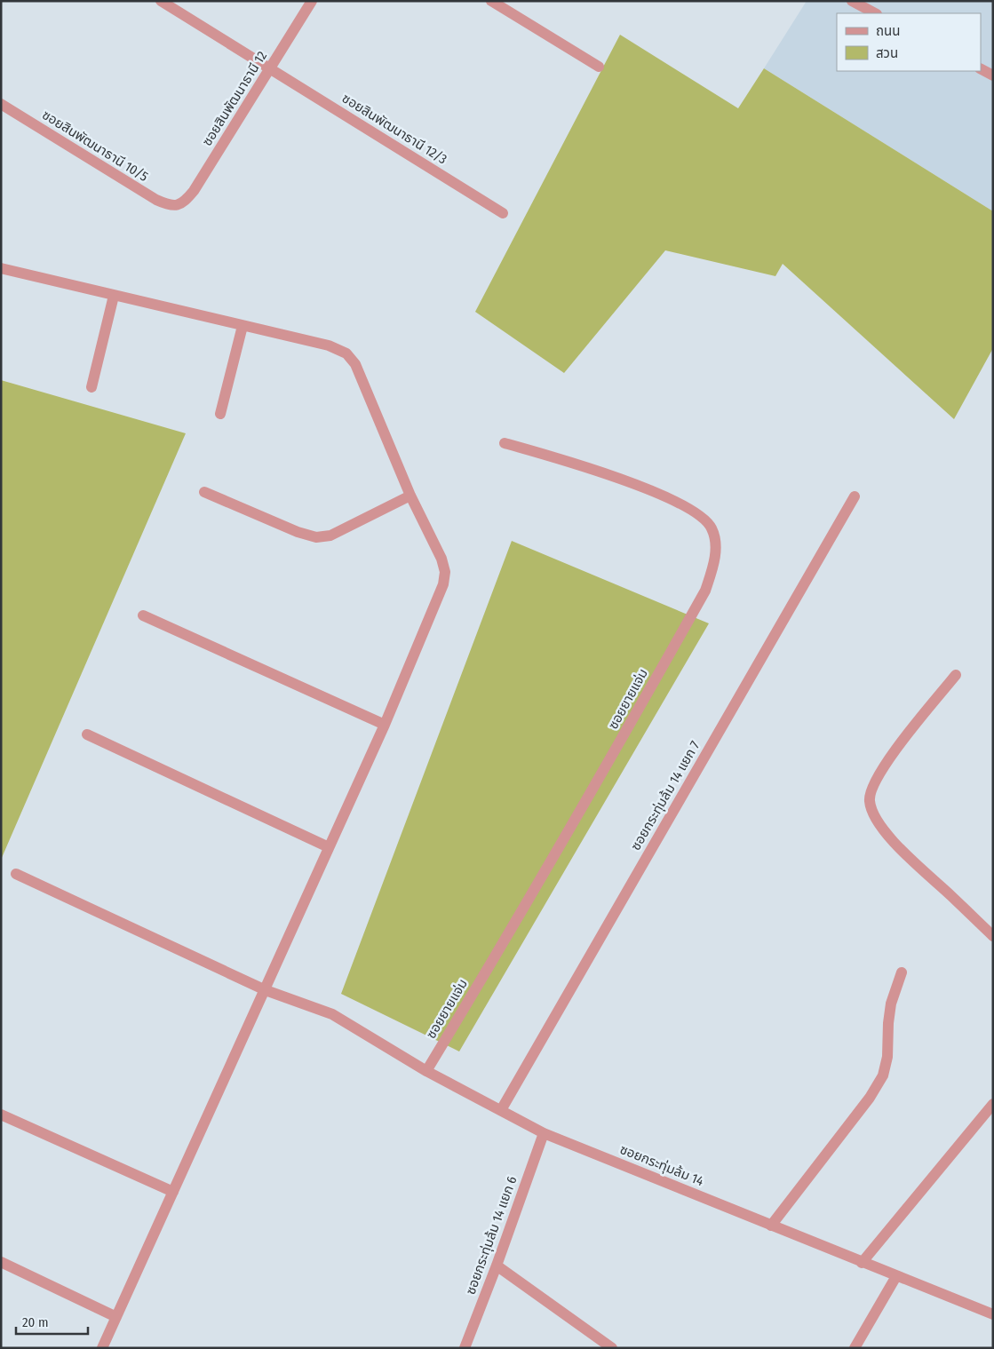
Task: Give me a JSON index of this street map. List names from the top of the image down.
{
  "streets": {
    "street": [
      "ซอยสินพัฒนาธานี 12",
      "ซอยสินพัฒนาธานี 12/3",
      "ซอยสินพัฒนาธานี 10/5",
      "ซอยยายแจ่ม",
      "ซอยกระทุ่มล้ม 14 แยก 7",
      "ซอยกระทุ่มล้ม 14",
      "ซอยกระทุ่มล้ม 14 แยก 6"
    ]
  },
  "crossings": [
    ["ซอยสินพัฒนาธานี 12", "ซอยสินพัฒนาธานี 12/3"],
    ["ซอยสินพัฒนาธานี 12", "ซอยสินพัฒนาธานี 10/5"],
    ["ซอยยายแจ่ม", "ซอยกระทุ่มล้ม 14"],
    ["ซอยกระทุ่มล้ม 14 แยก 7", "ซอยกระทุ่มล้ม 14"],
    ["ซอยกระทุ่มล้ม 14", "ซอยกระทุ่มล้ม 14 แยก 6"]
  ],
  "legend": ["ถนน", "สวน"],
  "scale_bar": "20 m"
}
